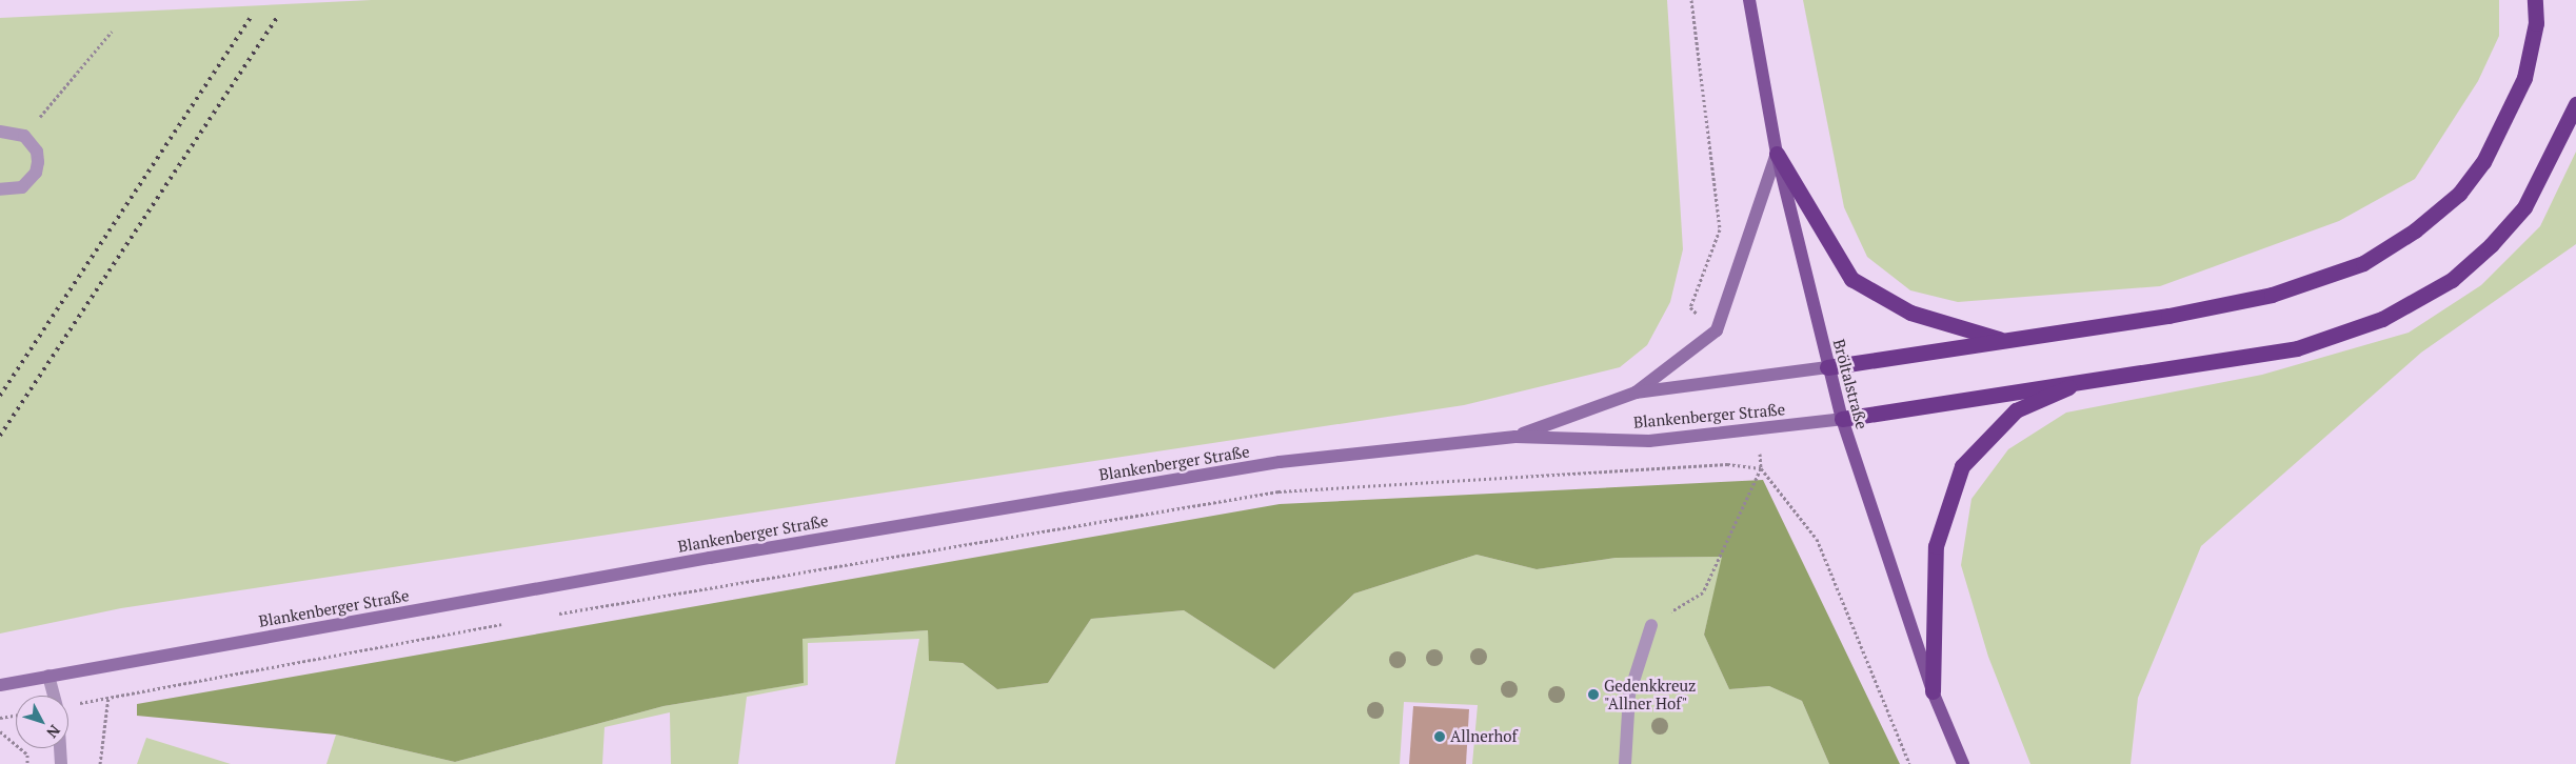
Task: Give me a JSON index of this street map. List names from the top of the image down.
{
  "streets": {
    "main road": ["Bröltalstraße"],
    "street": ["Blankenberger Straße"]
  },
  "crossings": [
    ["Bröltalstraße", "Blankenberger Straße"]
  ],
  "places": ["Gedenkkreuz \"Allner Hof\"", "Allnerhof"],
  "north": "bottom right"
}
